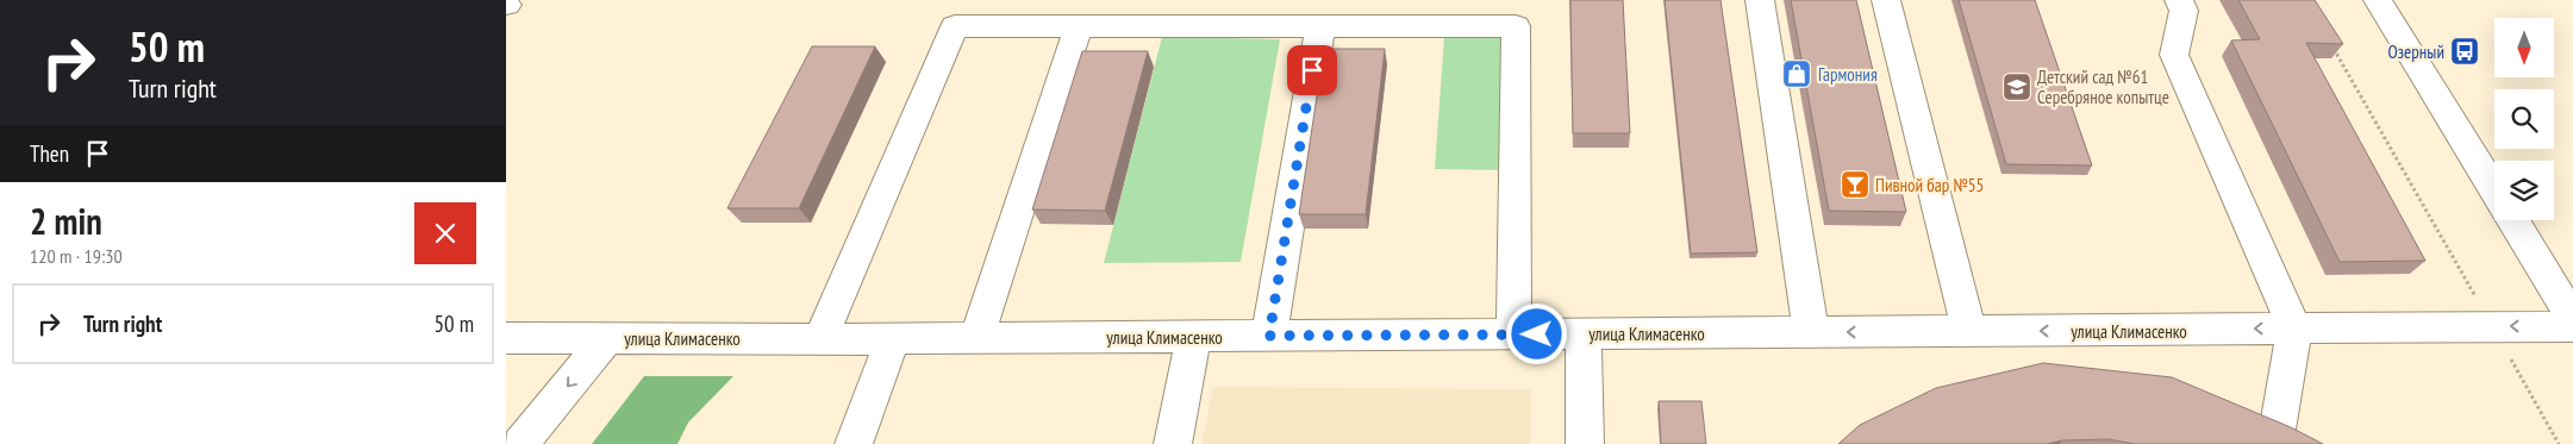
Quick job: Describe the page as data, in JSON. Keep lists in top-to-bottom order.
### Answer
{
  "streets": {
    "street": ["улица Климасенко"]
  },
  "places": {
    "bus stop": ["Озерный"],
    "shop": ["Гармония"],
    "school or university": ["Детский сад №61 Серебряное копытце"],
    "bar": ["Пивной бар №55"]
  },
  "north": "bottom",
  "page": {
    "turn": ["50 m", "Turn right"],
    "then": "Then",
    "heading": ["2 min", "120 m · 19:30"],
    "list": [
      {
        "name": "Turn right",
        "value": "50 m"
      }
    ]
  }
}
